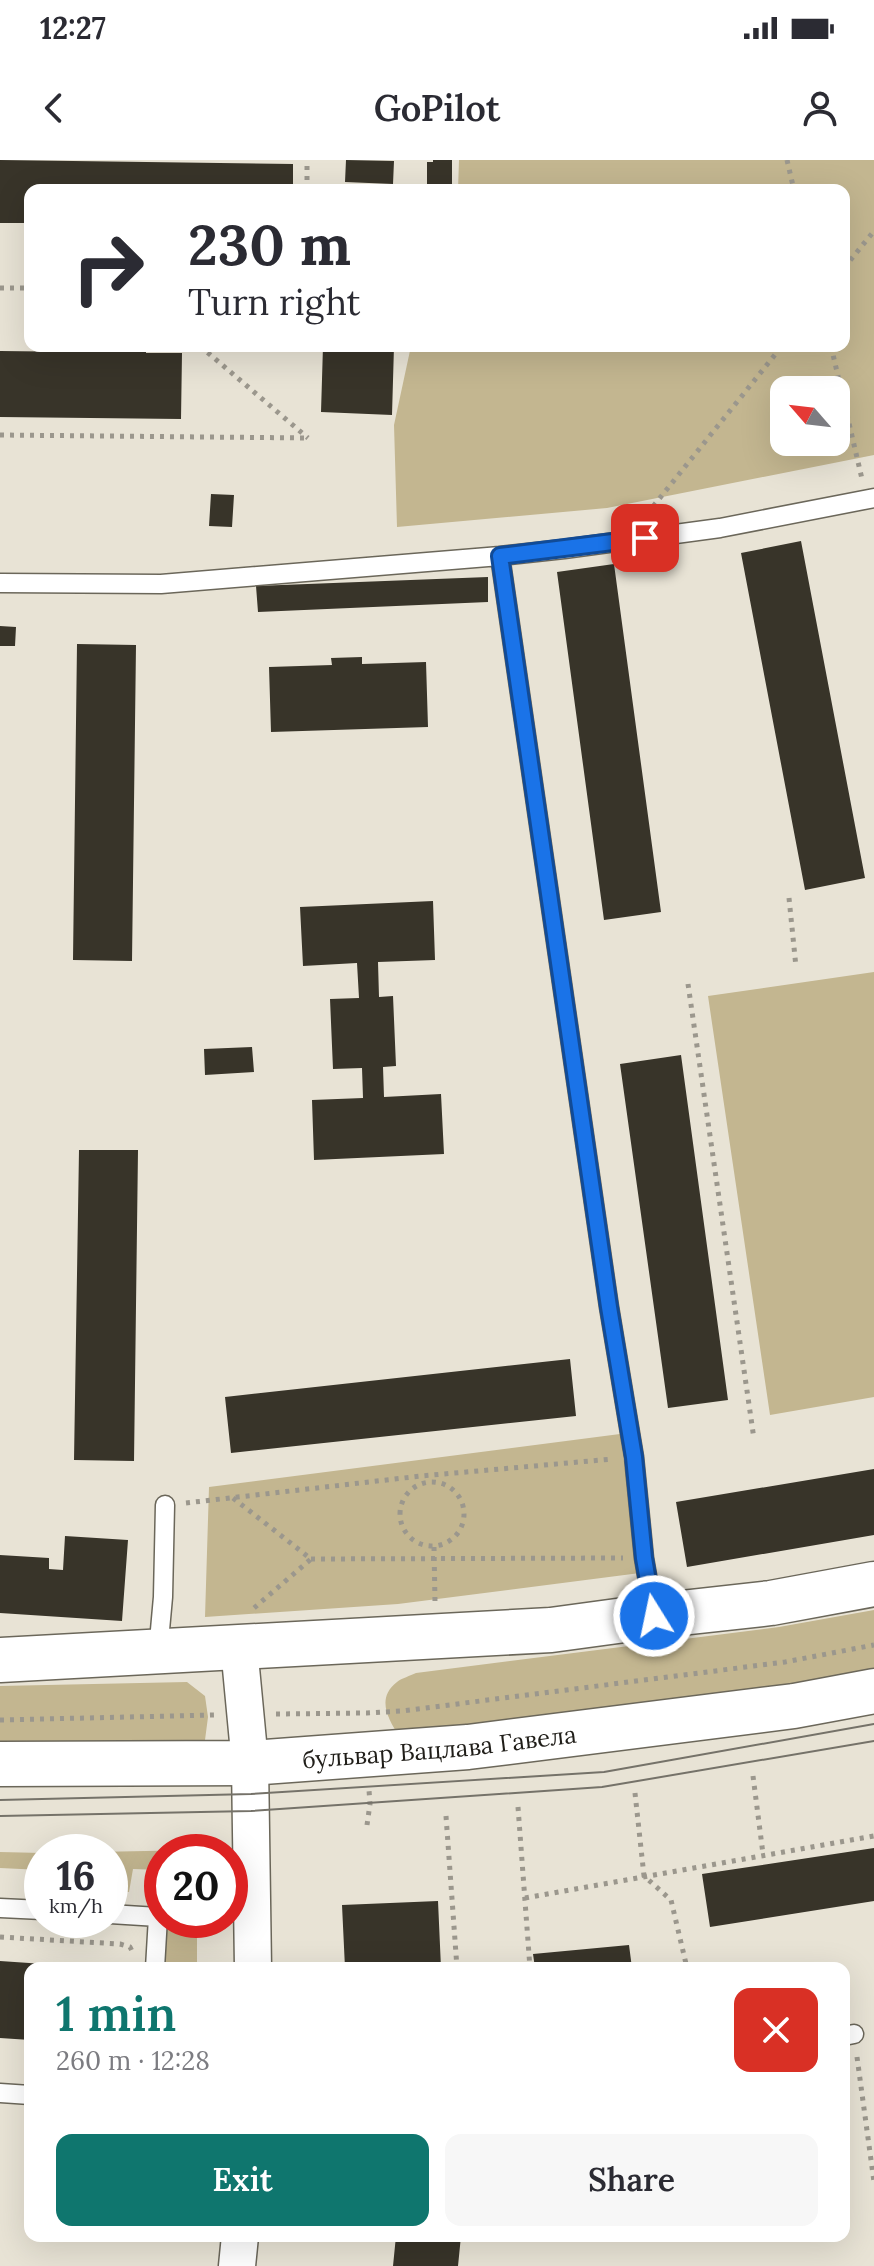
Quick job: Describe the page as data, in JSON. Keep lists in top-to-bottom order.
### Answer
{
  "streets": {
    "main road": ["бульвар Вацлава Гавела"]
  },
  "north": "top left",
  "page": {
    "status": "12:27",
    "header": "GoPilot",
    "turn": ["230 m", "Turn right"],
    "speed": "16 km/h",
    "limit": "20",
    "heading": ["1 min", "260 m · 12:28"],
    "buttons": ["Exit", "Share"]
  }
}
